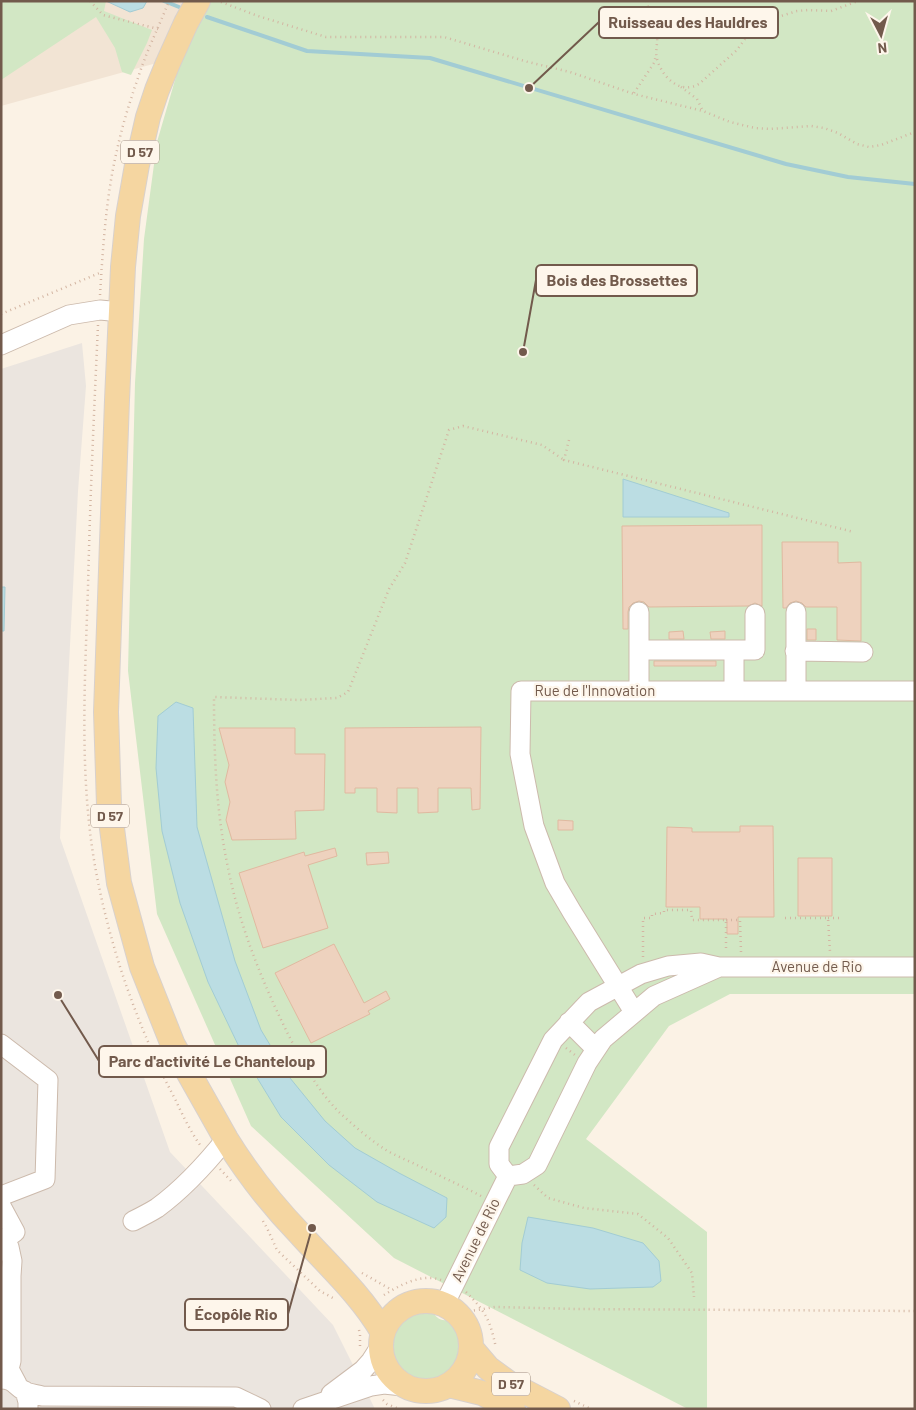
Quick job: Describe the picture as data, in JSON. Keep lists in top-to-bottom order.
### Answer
{
  "streets": {
    "main road": ["D 57"],
    "street": ["Rue de l'Innovation", "Avenue de Rio"]
  },
  "crossings": [
    ["D 57", "Avenue de Rio"],
    ["Rue de l'Innovation", "Avenue de Rio"]
  ],
  "places": [
    "Ruisseau des Hauldres",
    "Bois des Brossettes",
    "Parc d'activité Le Chanteloup",
    "Écopôle Rio"
  ],
  "north": "bottom"
}
